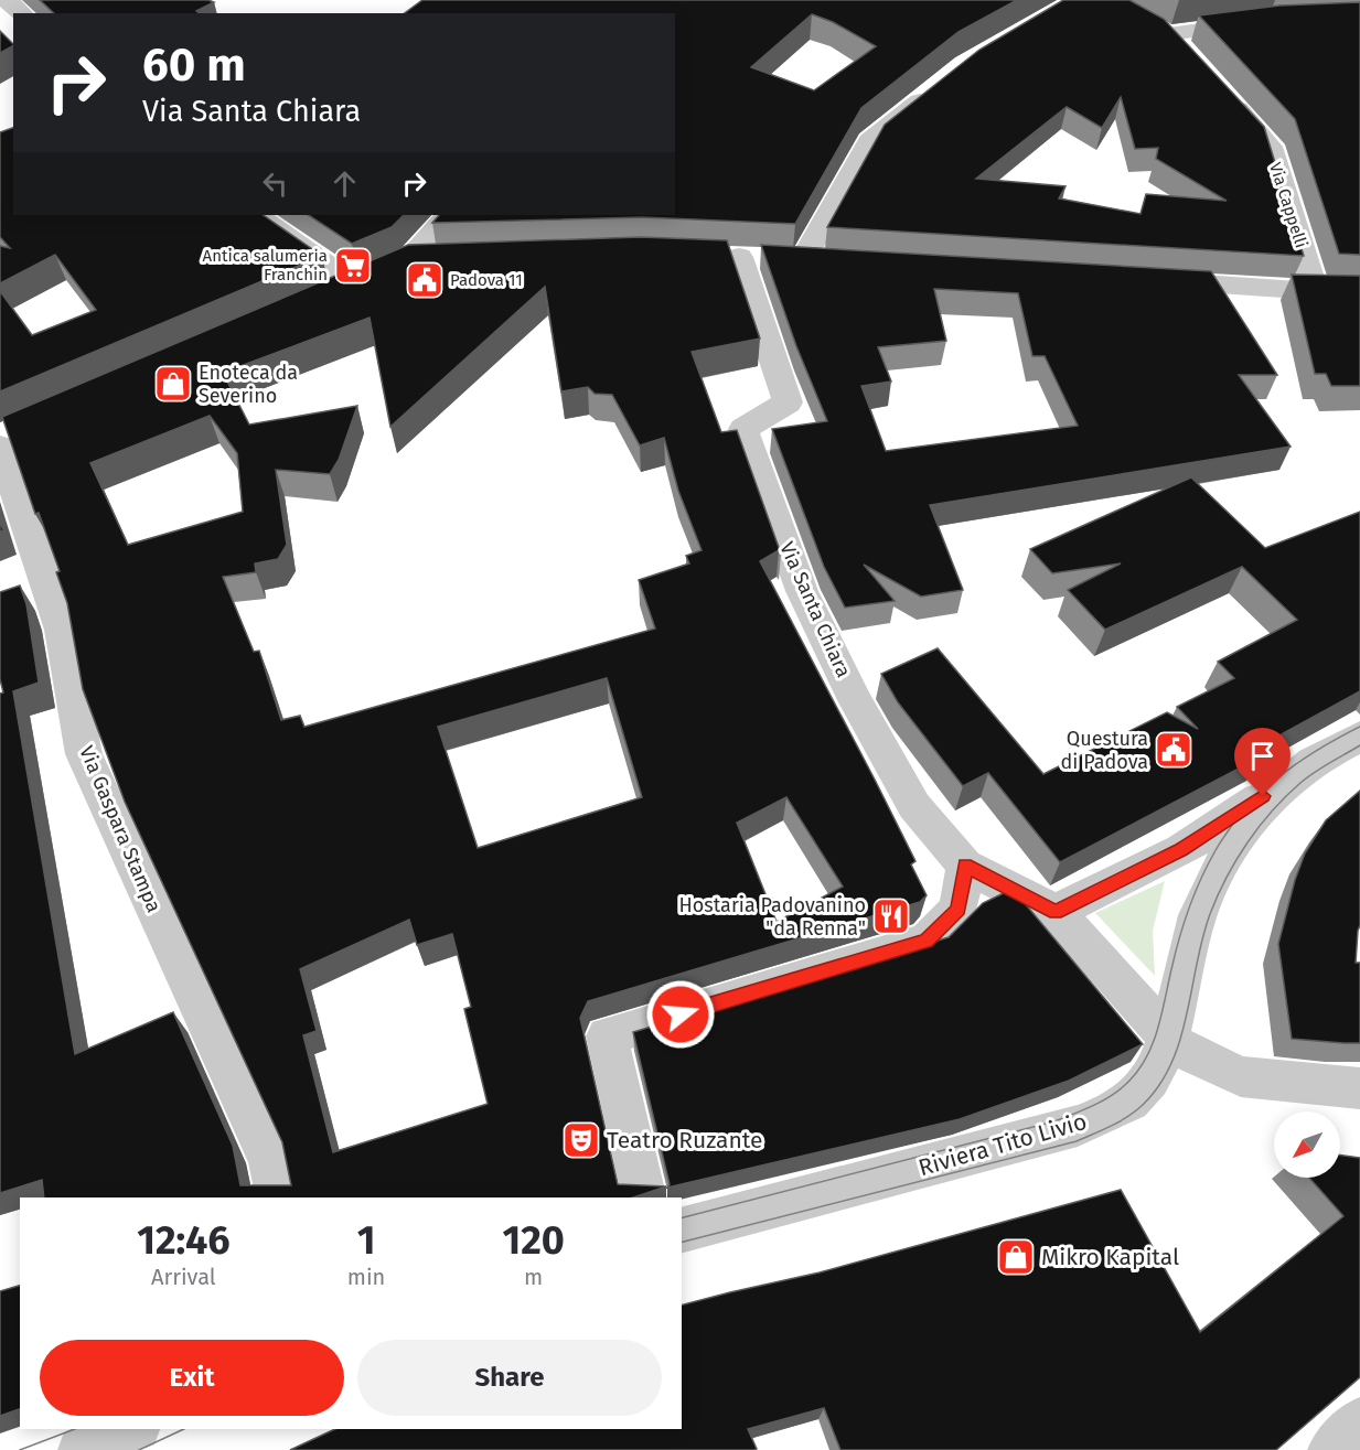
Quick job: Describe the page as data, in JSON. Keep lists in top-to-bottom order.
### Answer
{
  "streets": {
    "street": [
      "Via Cappelli",
      "Via Santa Chiara",
      "Via Gaspara Stampa",
      "Riviera Tito Livio"
    ]
  },
  "places": {
    "supermarket": ["Antica salumeria Franchin"],
    "public building": ["Padova 11", "Questura di Padova"],
    "shop": ["Enoteca da Severino", "Mikro Kapital"],
    "restaurant": ["Hostaria Padovanino \"da Renna\""],
    "theatre": ["Teatro Ruzante"]
  },
  "north": "bottom left",
  "page": {
    "turn": ["60 m", "Via Santa Chiara"],
    "eta": [
      "12:46",
      "Arrival",
      "1",
      "min",
      "120",
      "m"
    ],
    "buttons": ["Exit", "Share"]
  }
}
